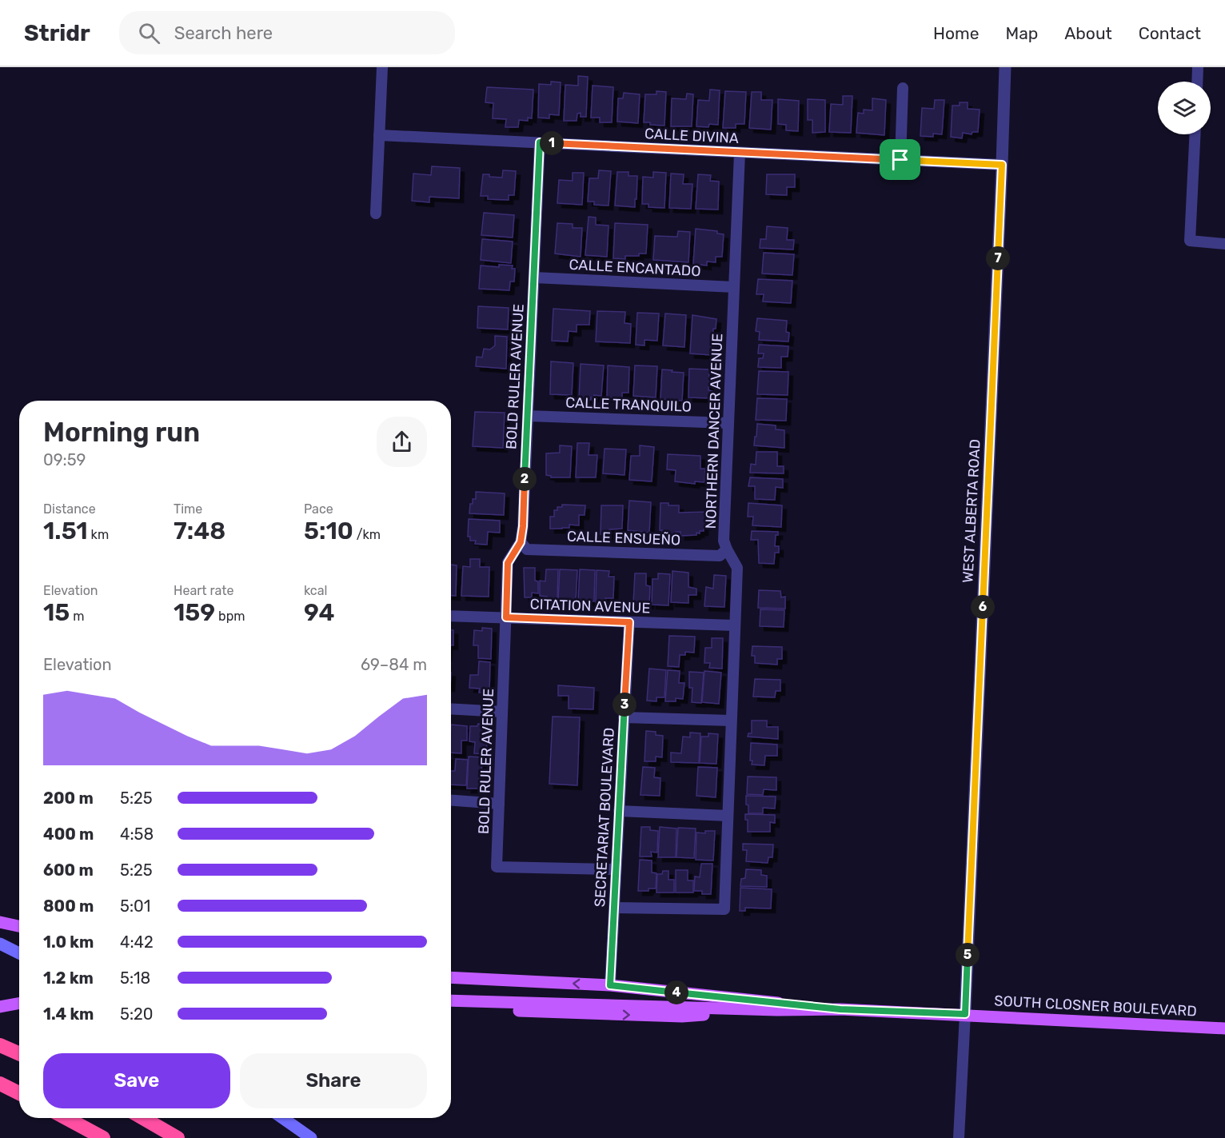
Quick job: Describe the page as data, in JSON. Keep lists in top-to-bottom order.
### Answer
{
  "streets": {
    "main road": ["SOUTH CLOSNER BOULEVARD"],
    "street": [
      "CALLE DIVINA",
      "CALLE ENCANTADO",
      "BOLD RULER AVENUE",
      "CALLE TRANQUILO",
      "NORTHERN DANCER AVENUE",
      "WEST ALBERTA ROAD",
      "CALLE ENSUEÑO",
      "CITATION AVENUE",
      "SECRETARIAT BOULEVARD"
    ]
  },
  "crossings": [
    ["CALLE DIVINA", "BOLD RULER AVENUE"],
    ["CALLE DIVINA", "NORTHERN DANCER AVENUE"],
    ["CALLE DIVINA", "WEST ALBERTA ROAD"],
    ["CALLE ENCANTADO", "BOLD RULER AVENUE"],
    ["CALLE ENCANTADO", "NORTHERN DANCER AVENUE"],
    ["BOLD RULER AVENUE", "CALLE TRANQUILO"],
    ["BOLD RULER AVENUE", "CALLE ENSUEÑO"],
    ["BOLD RULER AVENUE", "CITATION AVENUE"],
    ["BOLD RULER AVENUE", "SECRETARIAT BOULEVARD"],
    ["CALLE TRANQUILO", "NORTHERN DANCER AVENUE"],
    ["NORTHERN DANCER AVENUE", "CALLE ENSUEÑO"],
    ["NORTHERN DANCER AVENUE", "CITATION AVENUE"],
    ["NORTHERN DANCER AVENUE", "SECRETARIAT BOULEVARD"],
    ["WEST ALBERTA ROAD", "SOUTH CLOSNER BOULEVARD"],
    ["CITATION AVENUE", "SECRETARIAT BOULEVARD"]
  ],
  "page": {
    "header": "Stridr",
    "search": "Search here",
    "nav": [
      "Home",
      "Map",
      "About",
      "Contact"
    ],
    "pins": [
      "1",
      "7",
      "2",
      "6",
      "3",
      "5",
      "4"
    ],
    "heading": ["Morning run", "09:59"],
    "stats": [
      ["Distance", "1.51 km"],
      ["Time", "7:48"],
      ["Pace", "5:10 /km"],
      ["Elevation", "15 m"],
      ["Heart rate", "159 bpm"],
      ["kcal", "94"]
    ],
    "chart": ["Elevation", "69–84 m"],
    "list": [
      {
        "name": "200 m",
        "note": "5:25"
      },
      {
        "name": "400 m",
        "note": "4:58"
      },
      {
        "name": "600 m",
        "note": "5:25"
      },
      {
        "name": "800 m",
        "note": "5:01"
      },
      {
        "name": "1.0 km",
        "note": "4:42"
      },
      {
        "name": "1.2 km",
        "note": "5:18"
      },
      {
        "name": "1.4 km",
        "note": "5:20"
      }
    ],
    "buttons": ["Save", "Share"]
  }
}
